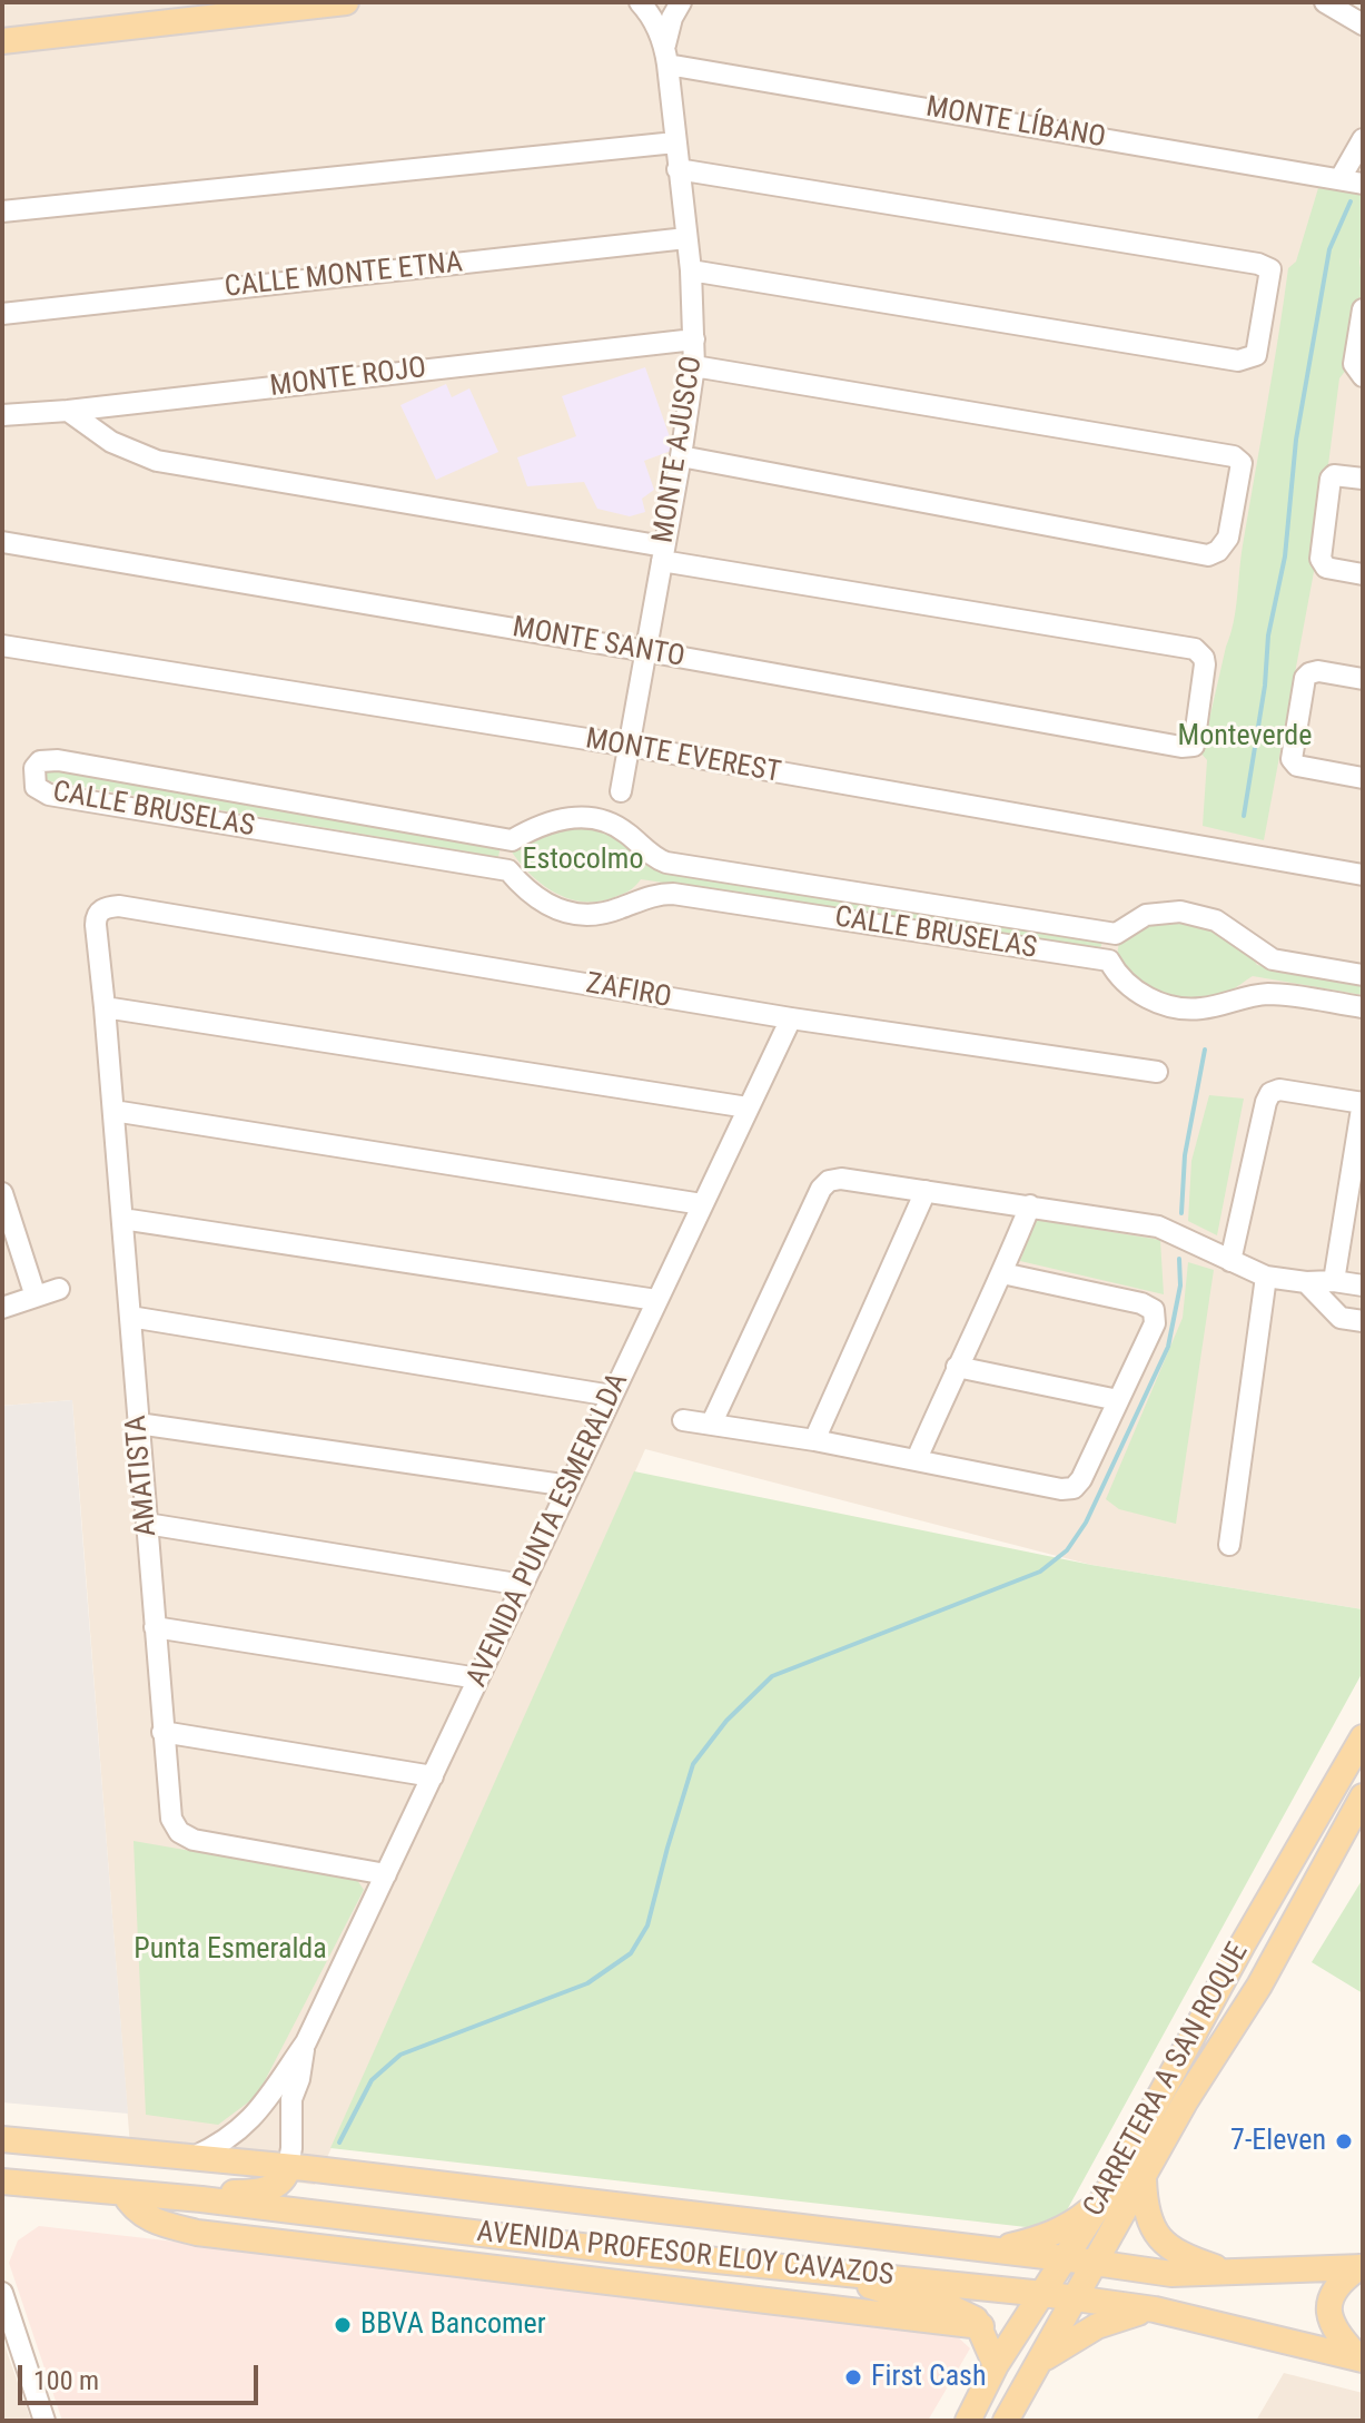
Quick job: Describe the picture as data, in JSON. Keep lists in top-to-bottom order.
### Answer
{
  "streets": {
    "main road": ["CARRETERA A SAN ROQUE", "AVENIDA PROFESOR ELOY CAVAZOS"],
    "street": [
      "MONTE LÍBANO",
      "CALLE MONTE ETNA",
      "MONTE ROJO",
      "MONTE AJUSCO",
      "MONTE SANTO",
      "MONTE EVEREST",
      "CALLE BRUSELAS",
      "ZAFIRO",
      "AMATISTA",
      "AVENIDA PUNTA ESMERALDA"
    ]
  },
  "crossings": [
    ["MONTE LÍBANO", "MONTE AJUSCO"],
    ["CALLE MONTE ETNA", "MONTE AJUSCO"],
    ["MONTE ROJO", "MONTE AJUSCO"],
    ["MONTE AJUSCO", "MONTE SANTO"],
    ["MONTE AJUSCO", "MONTE EVEREST"],
    ["ZAFIRO", "AMATISTA"],
    ["ZAFIRO", "AVENIDA PUNTA ESMERALDA"],
    ["AMATISTA", "AVENIDA PUNTA ESMERALDA"],
    ["AVENIDA PUNTA ESMERALDA", "AVENIDA PROFESOR ELOY CAVAZOS"],
    ["CARRETERA A SAN ROQUE", "AVENIDA PROFESOR ELOY CAVAZOS"]
  ],
  "parks": ["Monteverde", "Estocolmo", "Punta Esmeralda"],
  "places": ["7-Eleven", "BBVA Bancomer", "First Cash"],
  "scale_bar": "100 m"
}
